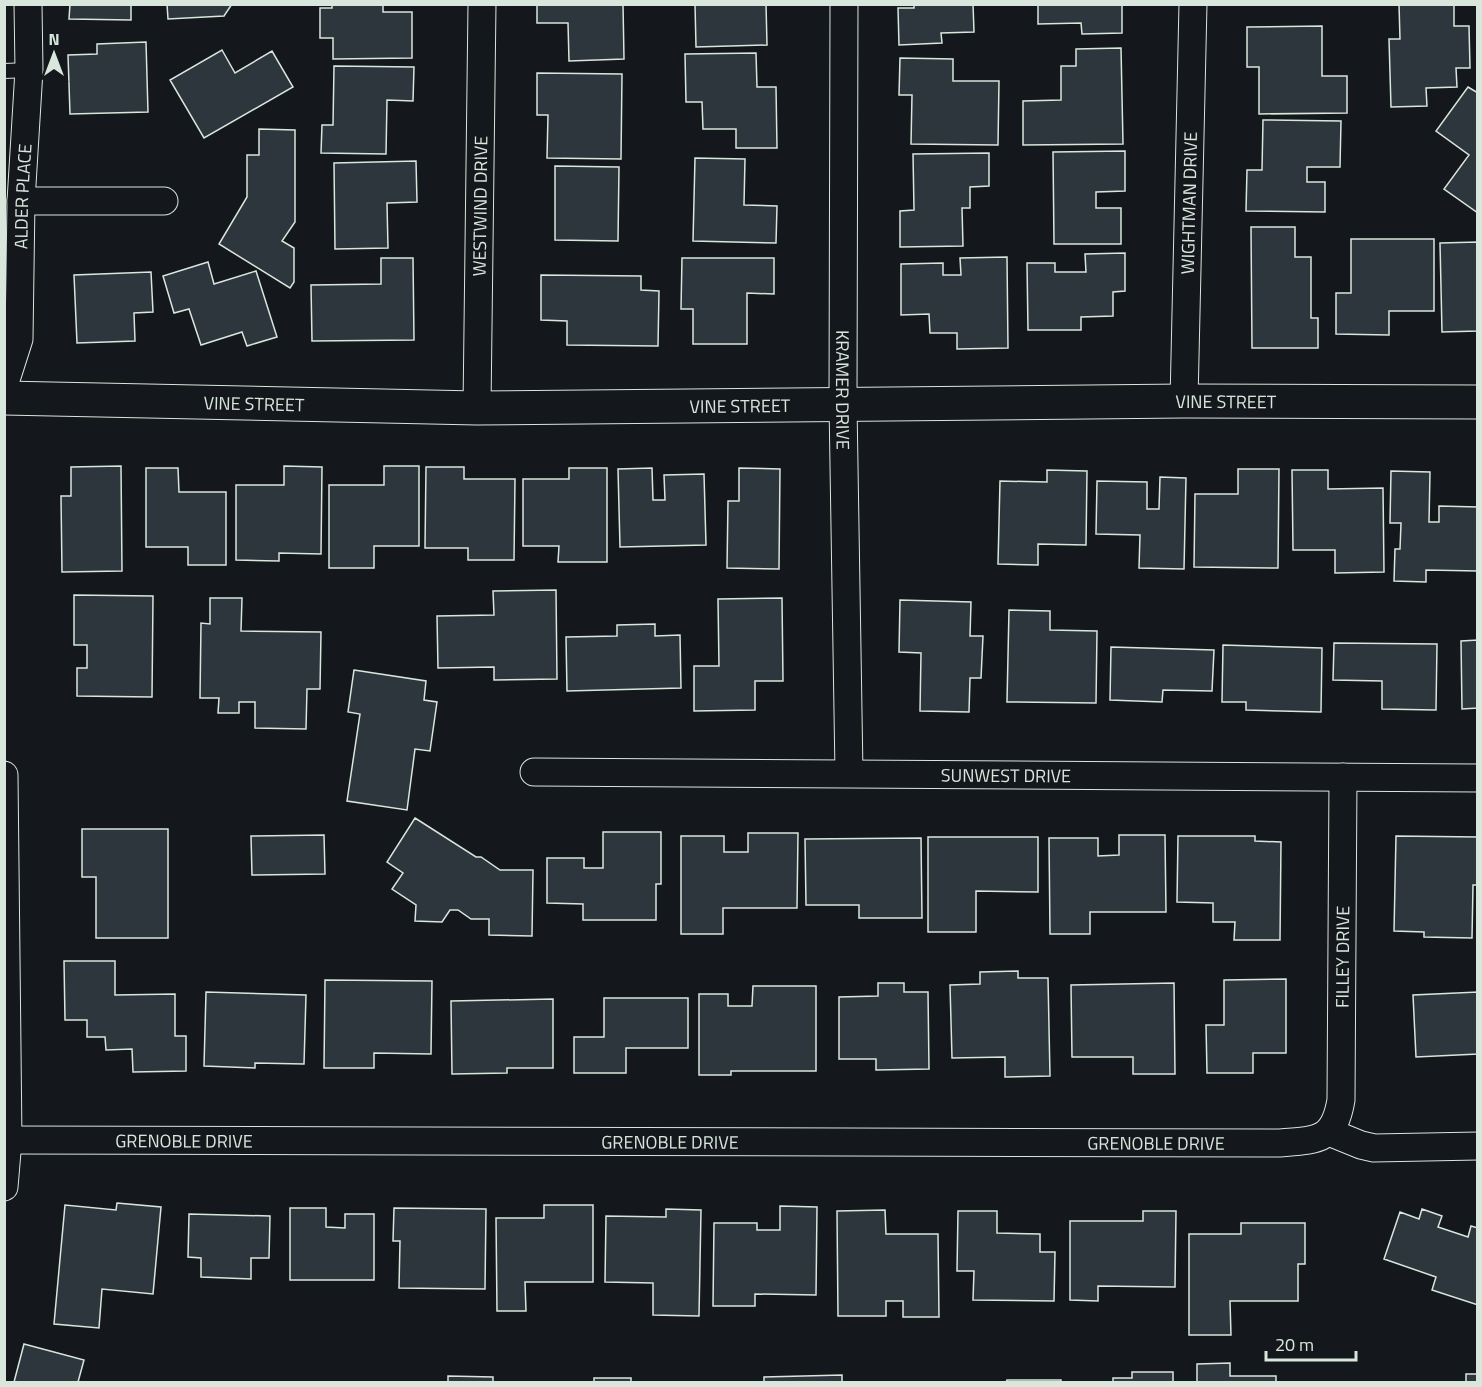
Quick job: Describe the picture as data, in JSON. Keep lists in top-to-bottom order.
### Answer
{
  "streets": {
    "street": [
      "ALDER PLACE",
      "WIGHTMAN DRIVE",
      "WESTWIND DRIVE",
      "KRAMER DRIVE",
      "VINE STREET",
      "SUNWEST DRIVE",
      "FILLEY DRIVE",
      "GRENOBLE DRIVE"
    ]
  },
  "crossings": [
    ["WIGHTMAN DRIVE", "VINE STREET"],
    ["WESTWIND DRIVE", "VINE STREET"],
    ["KRAMER DRIVE", "VINE STREET"],
    ["KRAMER DRIVE", "SUNWEST DRIVE"],
    ["SUNWEST DRIVE", "FILLEY DRIVE"],
    ["FILLEY DRIVE", "GRENOBLE DRIVE"]
  ],
  "scale_bar": "20 m",
  "north": "top"
}
